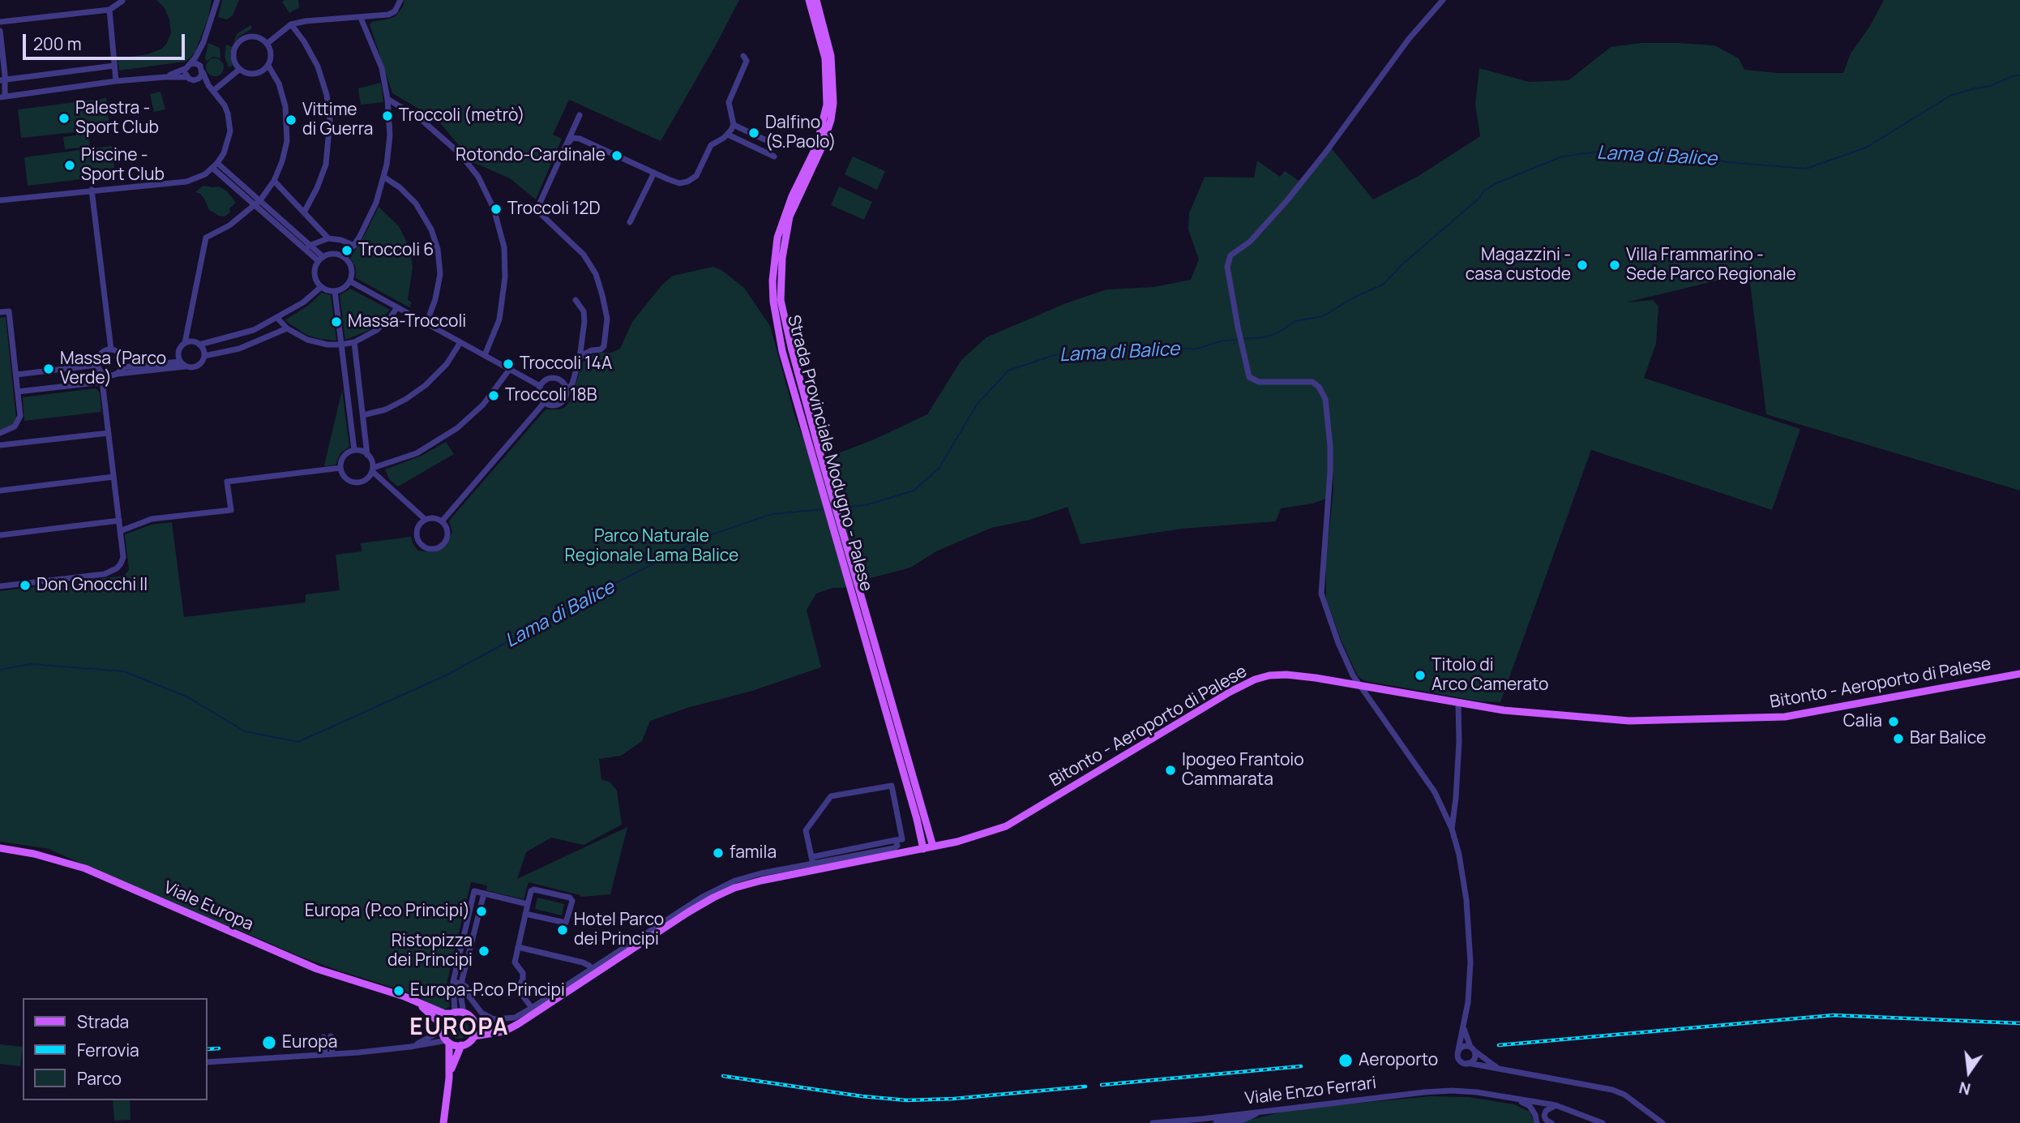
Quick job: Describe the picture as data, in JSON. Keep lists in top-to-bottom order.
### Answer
{
  "streets": {
    "main road": ["Strada Provinciale Modugno - Palese", "Bitonto - Aeroporto di Palese", "Viale Europa"],
    "street": ["Viale Enzo Ferrari"]
  },
  "crossings": [
    ["Strada Provinciale Modugno - Palese", "Bitonto - Aeroporto di Palese"],
    ["Bitonto - Aeroporto di Palese", "Viale Europa"]
  ],
  "districts": ["EUROPA"],
  "water": ["Lama di Balice"],
  "parks": ["Parco Naturale Regionale Lama Balice"],
  "places": [
    "Troccoli (metrò)",
    "Palestra - Sport Club",
    "Vittime di Guerra",
    "Dalfino (S.Paolo)",
    "Rotondo-Cardinale",
    "Piscine - Sport Club",
    "Troccoli 12D",
    "Troccoli 6",
    "Magazzini - casa custode",
    "Villa Frammarino - Sede Parco Regionale",
    "Massa-Troccoli",
    "Troccoli 14A",
    "Massa (Parco Verde)",
    "Troccoli 18B",
    "Don Gnocchi II",
    "Titolo di Arco Camerato",
    "Calia",
    "Bar Balice",
    "Ipogeo Frantoio Cammarata",
    "famila",
    "Europa (P.co Principi)",
    "Hotel Parco dei Principi",
    "Ristopizza dei Principi",
    "Europa-P.co Principi",
    "Europa",
    "Aeroporto"
  ],
  "legend": ["Strada", "Ferrovia", "Parco"],
  "scale_bar": "200 m",
  "north": "bottom"
}
